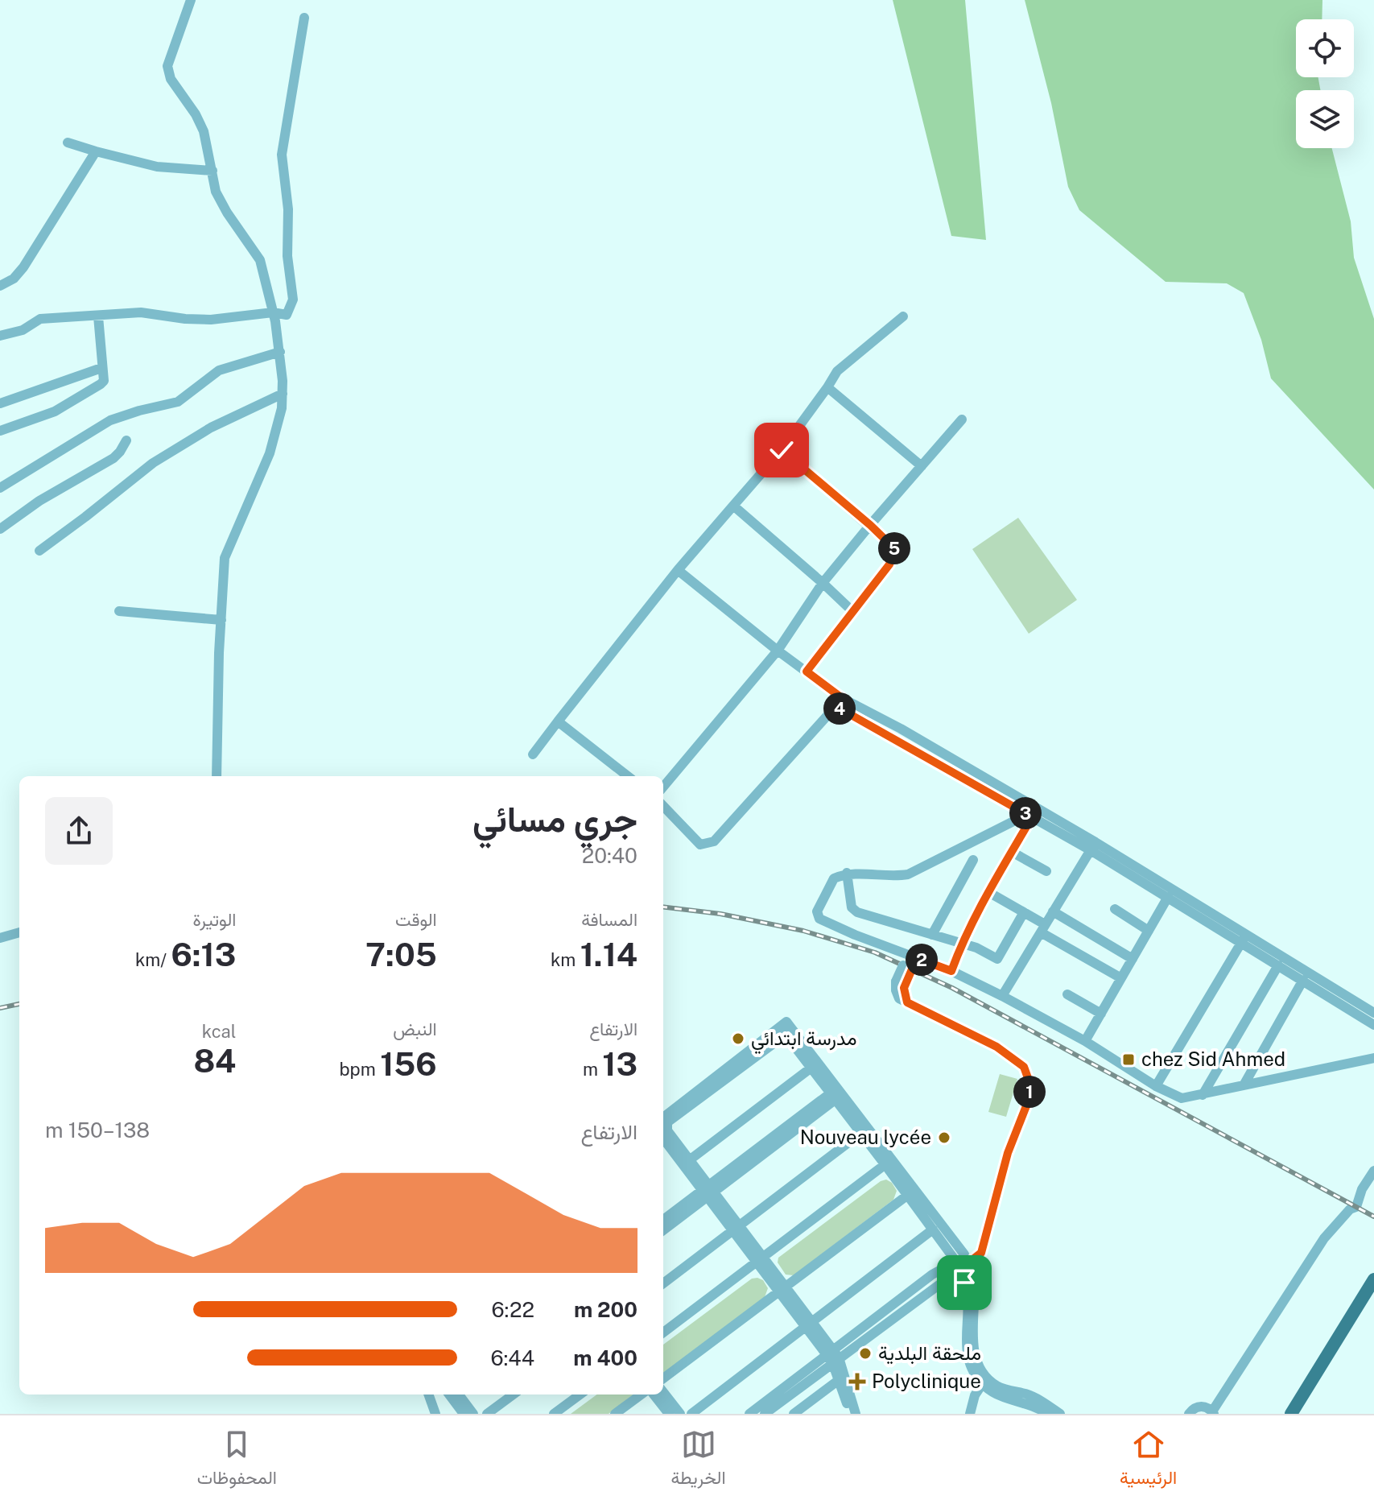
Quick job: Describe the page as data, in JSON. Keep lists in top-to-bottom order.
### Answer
{
  "places": {
    "other": ["مدرسة ابتدائي", "Nouveau lycée", "ملحقة البلدية"],
    "transit": ["chez Sid Ahmed"],
    "health": ["Polyclinique"]
  },
  "page": {
    "pins": [
      "5",
      "4",
      "3",
      "2",
      "1"
    ],
    "heading": ["جري مسائي", "20:40"],
    "stats": [
      ["المسافة", "1.14 km"],
      ["الوقت", "7:05"],
      ["الوتيرة", "6:13 /km"],
      ["الارتفاع", "13 m"],
      ["النبض", "156 bpm"],
      ["kcal", "84"]
    ],
    "chart": ["الارتفاع", "138–150 m"],
    "list": [
      {
        "name": "200 m",
        "note": "6:22"
      },
      {
        "name": "400 m",
        "note": "6:44"
      }
    ],
    "tabs": ["الرئيسية", "الخريطة", "المحفوظات"]
  }
}
